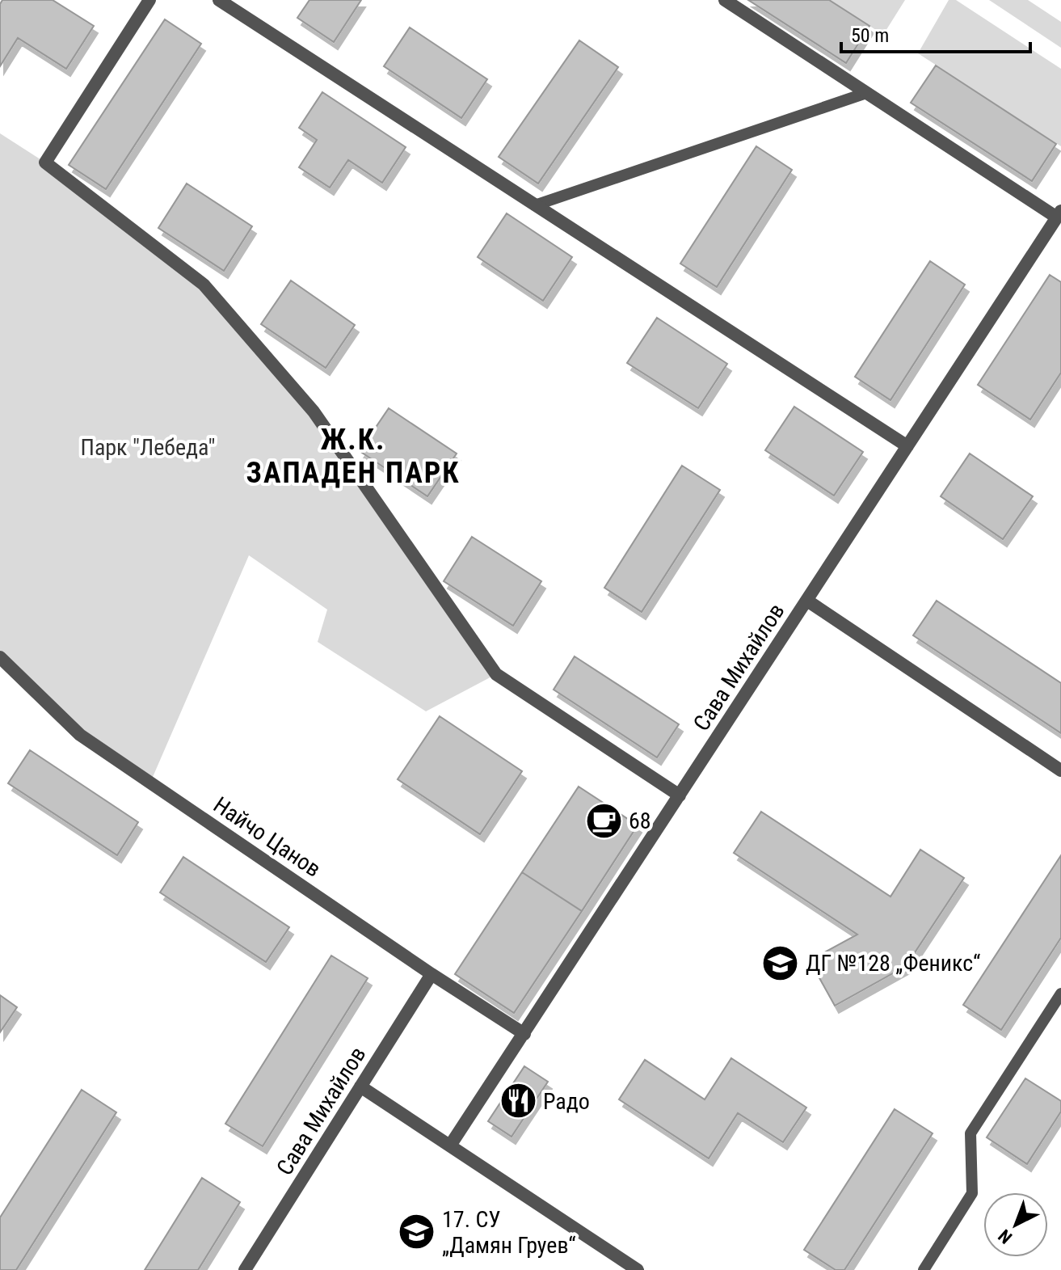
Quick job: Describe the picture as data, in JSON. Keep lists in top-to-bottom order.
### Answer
{
  "streets": {
    "street": ["Сава Михайлов", "Найчо Цанов"]
  },
  "crossings": [
    ["Сава Михайлов", "Найчо Цанов"]
  ],
  "districts": ["Ж.К. ЗАПАДЕН ПАРК"],
  "parks": ["Парк \"Лебеда\""],
  "places": {
    "cafe": ["68"],
    "school or university": ["ДГ №128 „Феникс“", "17. СУ „Дамян Груев“"],
    "restaurant": ["Радо"]
  },
  "scale_bar": "50 m",
  "north": "bottom left"
}
